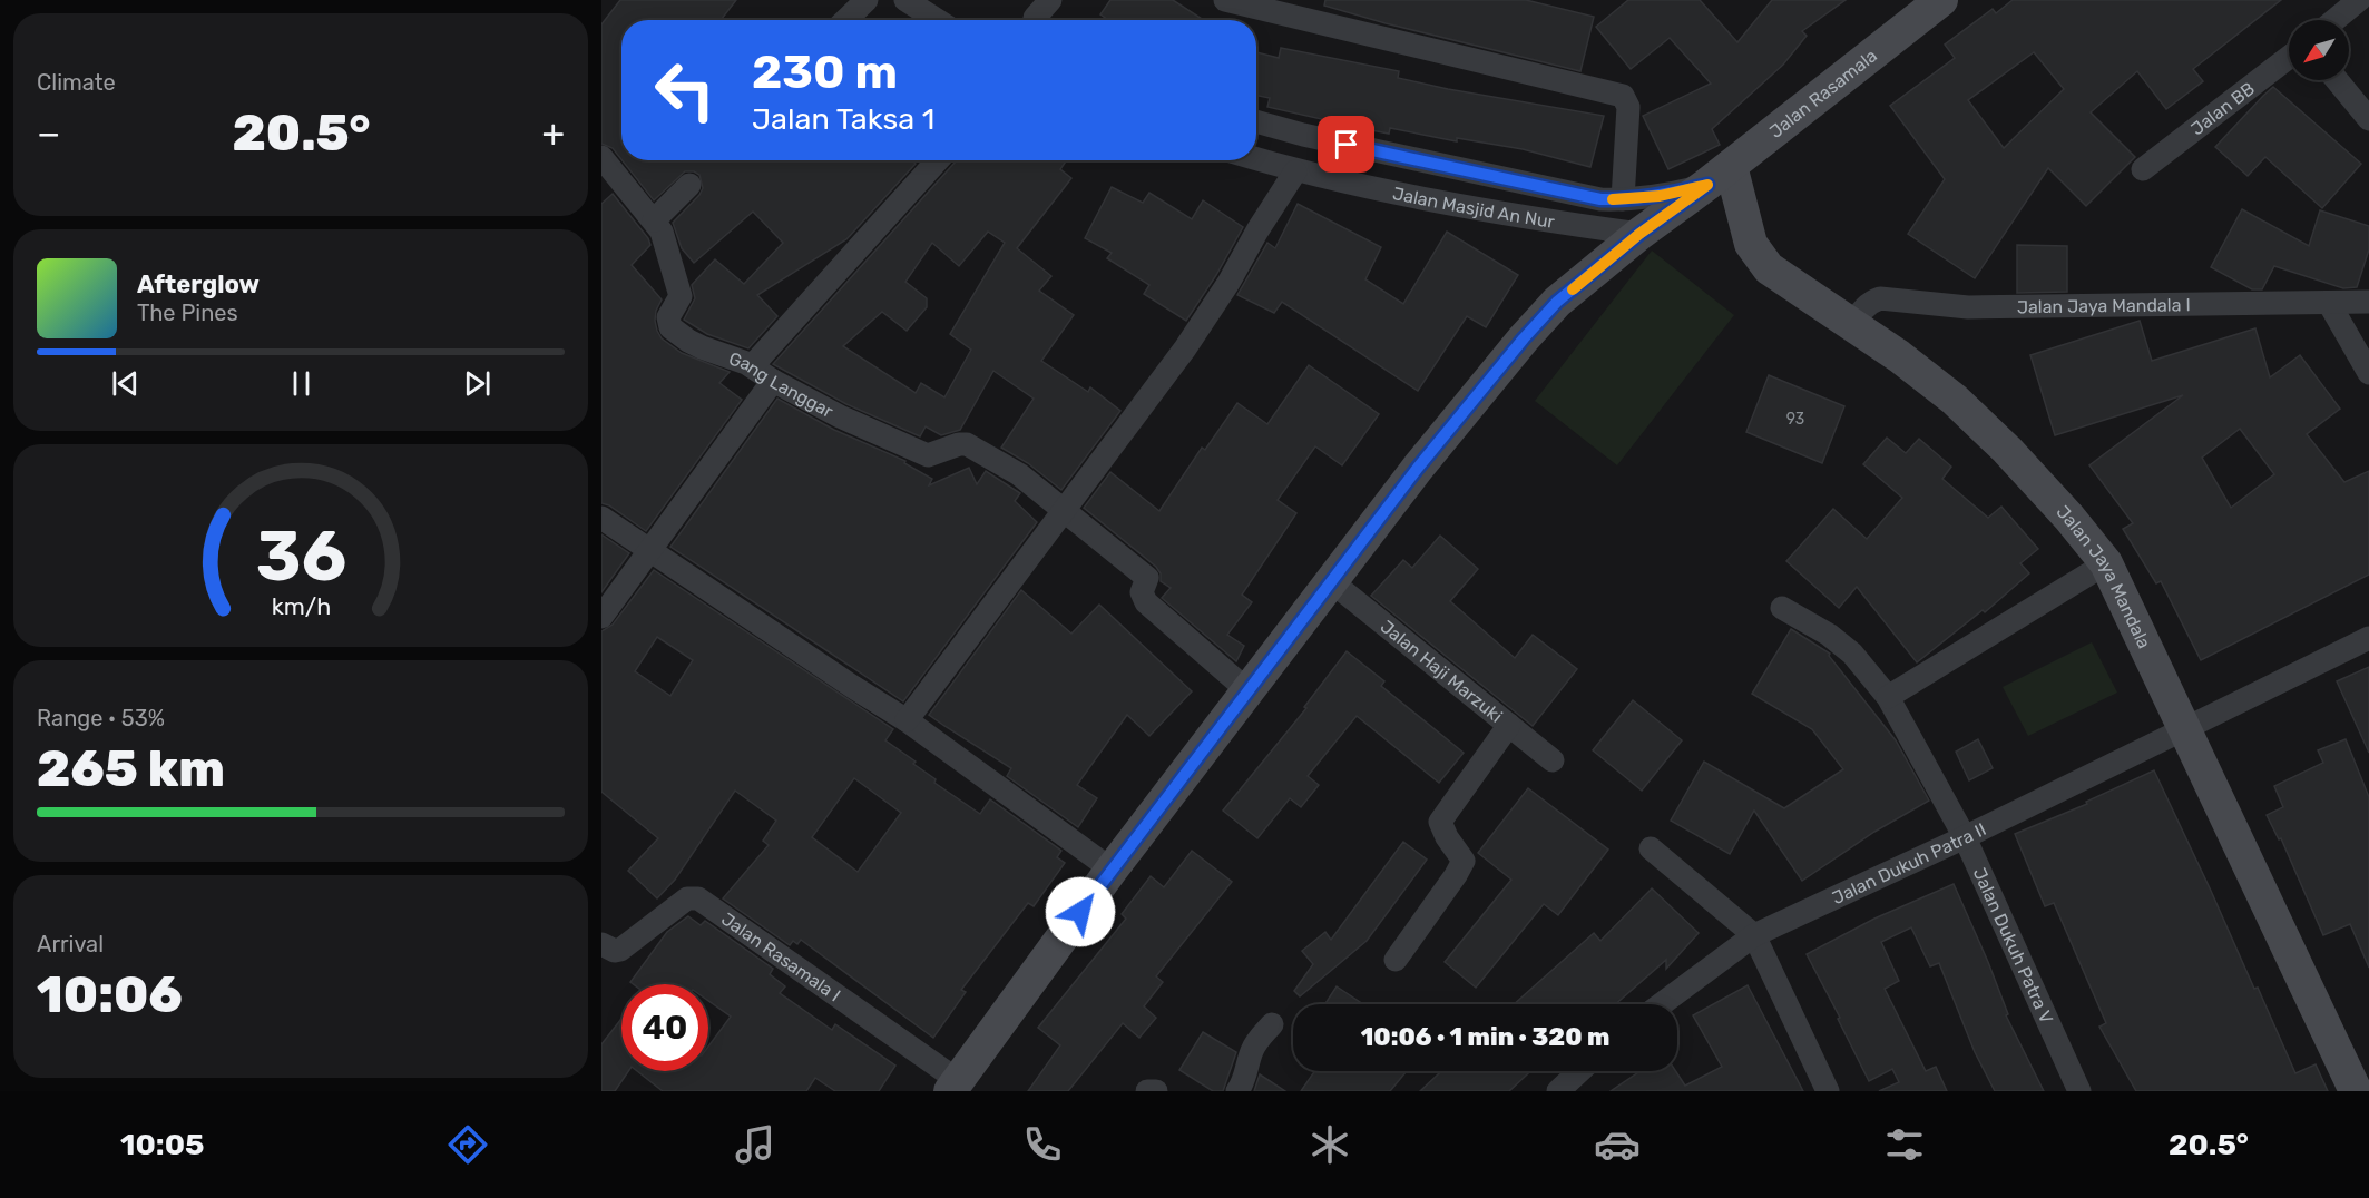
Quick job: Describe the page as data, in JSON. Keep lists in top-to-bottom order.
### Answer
{
  "streets": {
    "street": [
      "Jalan Rasamala",
      "Jalan BB",
      "Jalan Masjid An Nur",
      "Jalan Jaya Mandala I",
      "Gang Langgar",
      "Jalan Jaya Mandala",
      "Jalan Haji Marzuki",
      "Jalan Dukuh Patra II",
      "Jalan Dukuh Patra V",
      "Jalan Rasamala I"
    ]
  },
  "crossings": [
    ["Jalan Rasamala", "Jalan Masjid An Nur"],
    ["Jalan Rasamala", "Gang Langgar"],
    ["Jalan Rasamala", "Jalan Jaya Mandala"],
    ["Jalan Rasamala", "Jalan Haji Marzuki"],
    ["Jalan Rasamala", "Jalan Rasamala I"],
    ["Jalan Jaya Mandala I", "Jalan Jaya Mandala"],
    ["Jalan Jaya Mandala", "Jalan Dukuh Patra II"],
    ["Jalan Dukuh Patra II", "Jalan Dukuh Patra V"]
  ],
  "house_numbers": ["93"],
  "north": "bottom left",
  "page": {
    "tile": [
      "Climate",
      ["Range · 53%", "265 km"],
      ["Arrival", "10:06"]
    ],
    "turn": ["230 m", "Jalan Taksa 1"],
    "heat": ["−", "20.5°", "+"],
    "song": ["Afterglow", "The Pines"],
    "limit": "40",
    "trip": "10:06 · 1 min · 320 m",
    "tabs": ["10:05", "20.5°"],
    "gauge": ["36", "km/h"]
  }
}
